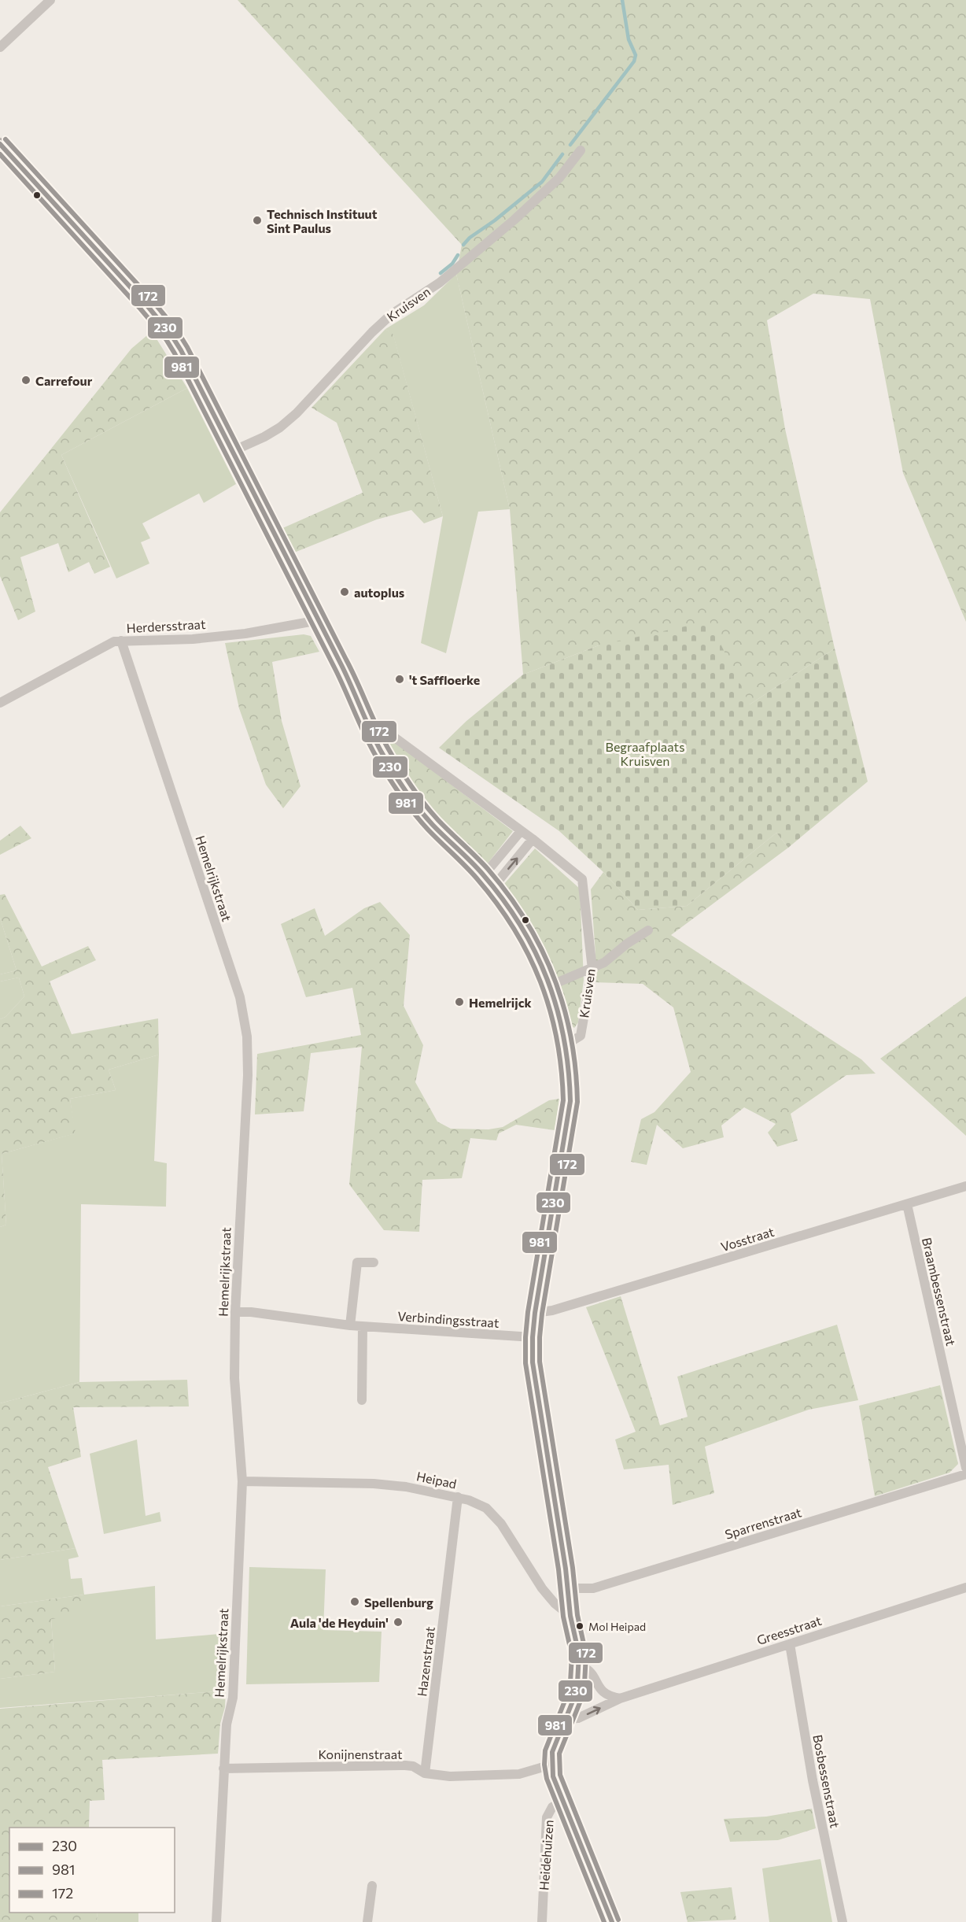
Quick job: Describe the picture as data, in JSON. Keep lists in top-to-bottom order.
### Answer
{
  "streets": {
    "street": [
      "Kruisven",
      "Herdersstraat",
      "Hemelrijkstraat",
      "Vosstraat",
      "Braambessenstraat",
      "Verbindingsstraat",
      "Heipad",
      "Sparrenstraat",
      "Greesstraat",
      "Hazenstraat",
      "Konijnenstraat",
      "Bosbessenstraat",
      "Heidehuizen"
    ]
  },
  "crossings": [
    ["Kruisven", "Herdersstraat"],
    ["Herdersstraat", "Hemelrijkstraat"],
    ["Hemelrijkstraat", "Verbindingsstraat"],
    ["Hemelrijkstraat", "Heipad"],
    ["Hemelrijkstraat", "Konijnenstraat"],
    ["Vosstraat", "Braambessenstraat"],
    ["Heipad", "Hazenstraat"],
    ["Greesstraat", "Bosbessenstraat"],
    ["Hazenstraat", "Konijnenstraat"]
  ],
  "parks": ["Begraafplaats Kruisven"],
  "places": [
    "Technisch Instituut Sint Paulus",
    "Carrefour",
    "autoplus",
    "'t Saffloerke",
    "Hemelrijck",
    "Spellenburg",
    "Aula 'de Heyduin'",
    "Mol Heipad"
  ],
  "lines": ["transit line 172", "transit line 230", "transit line 981"],
  "legend": ["230", "981", "172"]
}
